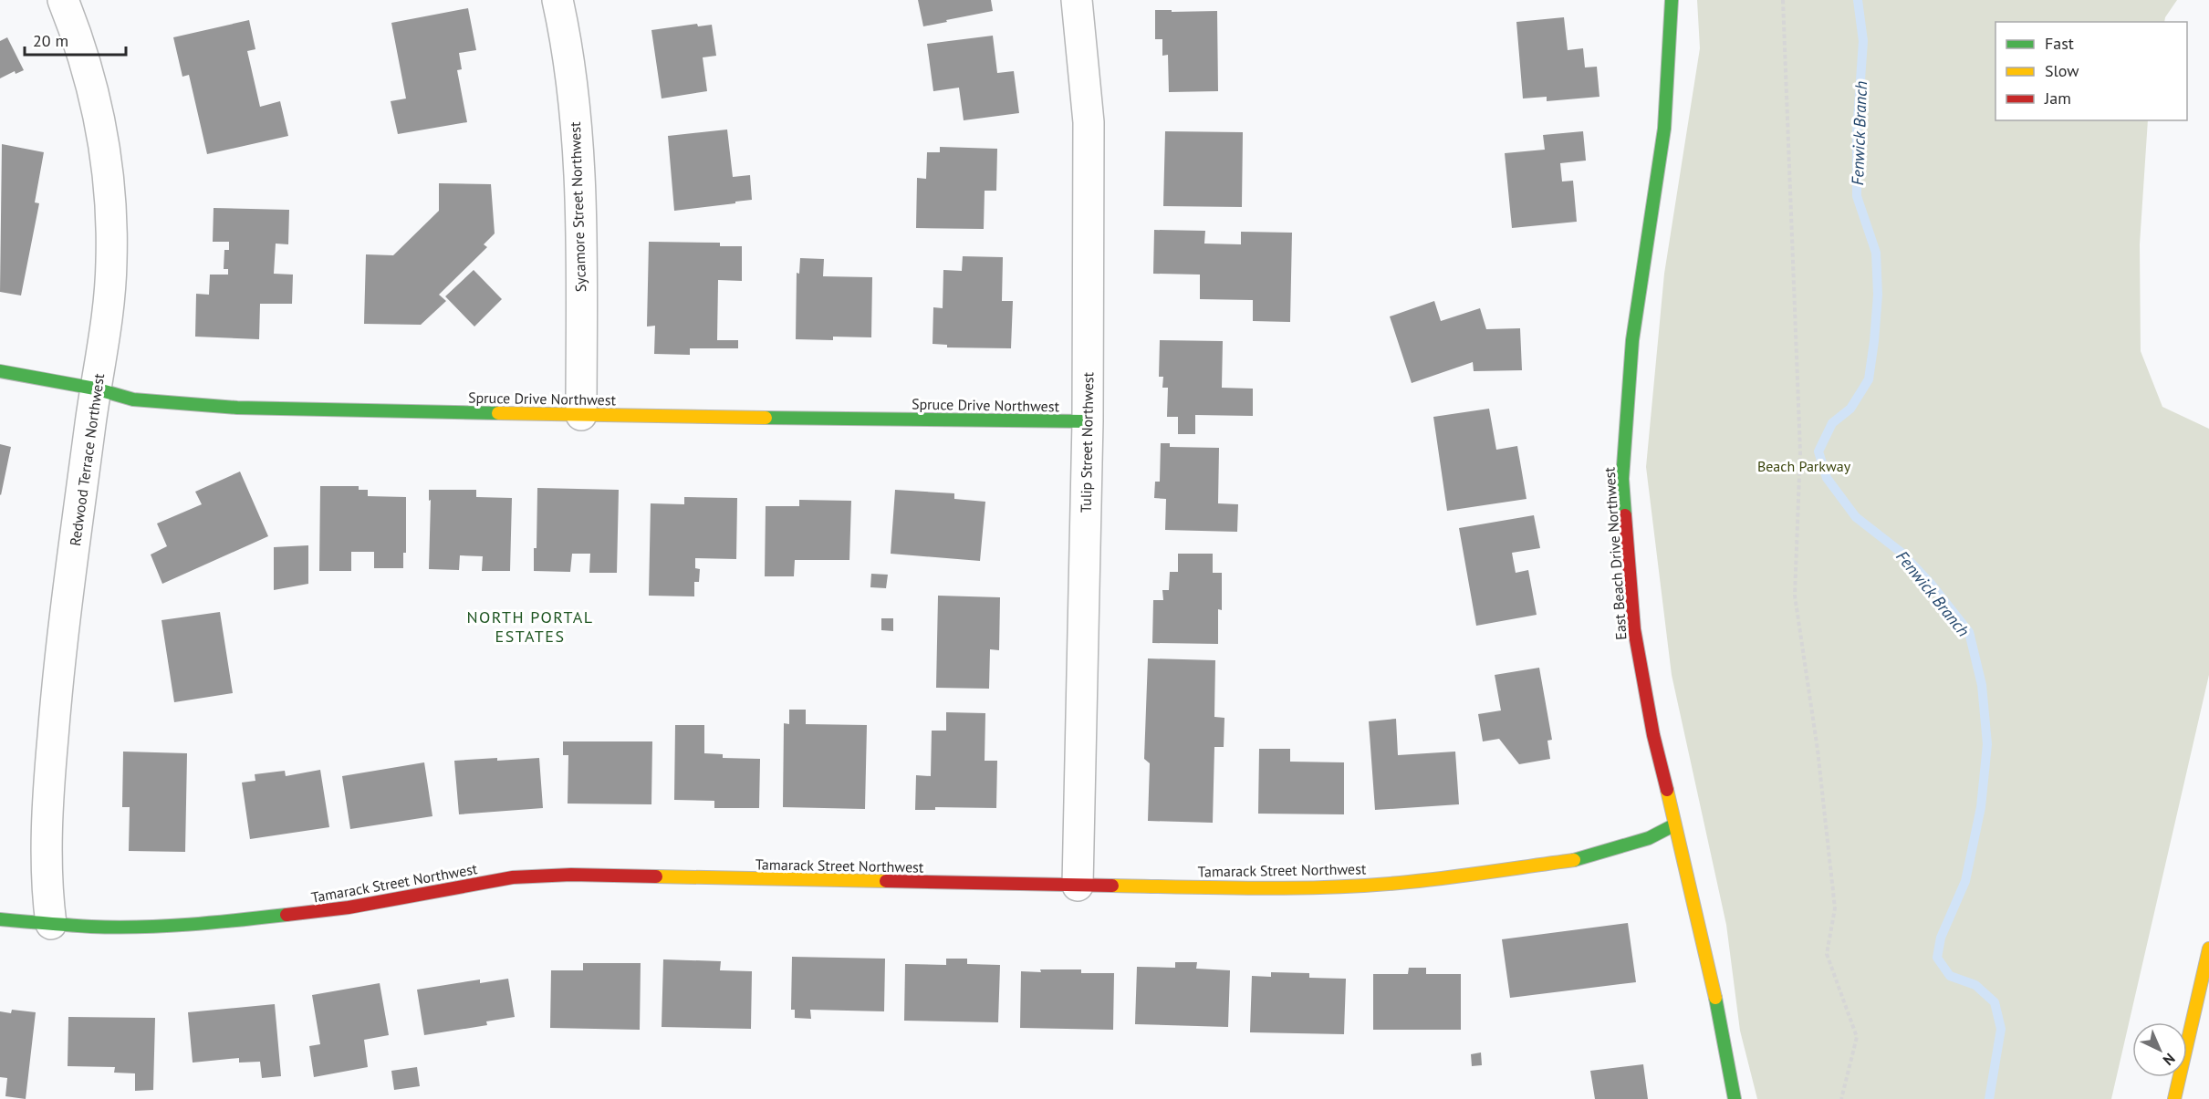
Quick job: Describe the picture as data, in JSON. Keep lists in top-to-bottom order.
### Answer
{
  "streets": {
    "street": [
      "Sycamore Street Northwest",
      "Spruce Drive Northwest",
      "Tulip Street Northwest",
      "Redwood Terrace Northwest",
      "East Beach Drive Northwest",
      "Tamarack Street Northwest"
    ]
  },
  "crossings": [
    ["Sycamore Street Northwest", "Spruce Drive Northwest"],
    ["Spruce Drive Northwest", "Tulip Street Northwest"],
    ["Spruce Drive Northwest", "Redwood Terrace Northwest"],
    ["Tulip Street Northwest", "Tamarack Street Northwest"],
    ["Redwood Terrace Northwest", "Tamarack Street Northwest"],
    ["East Beach Drive Northwest", "Tamarack Street Northwest"]
  ],
  "districts": ["NORTH PORTAL ESTATES"],
  "water": ["Fenwick Branch"],
  "parks": ["Beach Parkway"],
  "legend": ["Fast", "Slow", "Jam"],
  "scale_bar": "20 m",
  "north": "bottom right"
}
